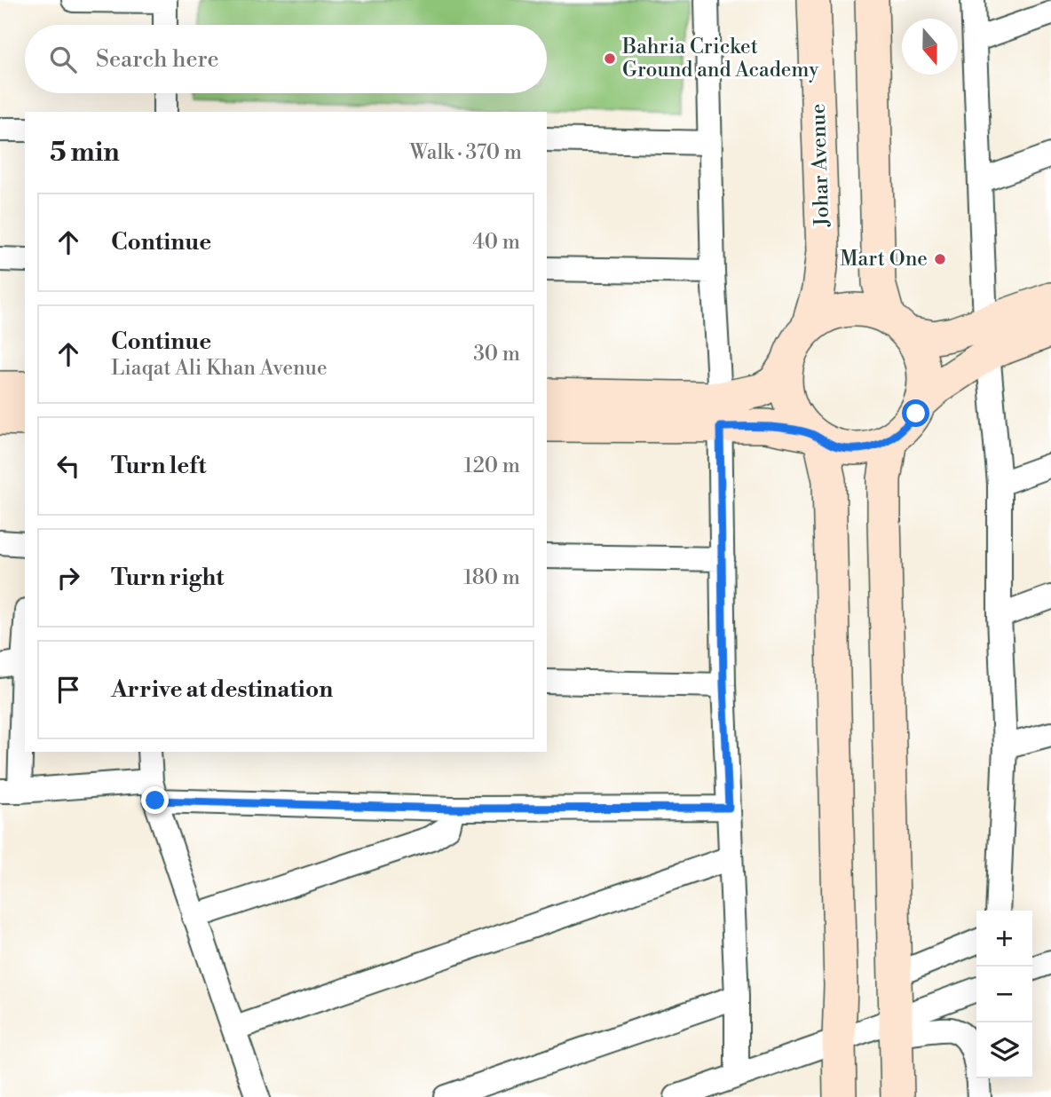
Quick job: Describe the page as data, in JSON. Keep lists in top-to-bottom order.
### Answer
{
  "streets": {
    "street": ["Johar Avenue"]
  },
  "places": ["Bahria Cricket Ground and Academy", "Mart One"],
  "north": "bottom",
  "page": {
    "search": "Search here",
    "heading": ["5 min", "Walk · 370 m"],
    "list": [
      ["Continue", "40 m"],
      ["Continue", "Liaqat Ali Khan Avenue", "30 m"],
      ["Turn left", "120 m"],
      ["Turn right", "180 m"],
      "Arrive at destination"
    ],
    "map_buttons": ["+", "−"]
  }
}
